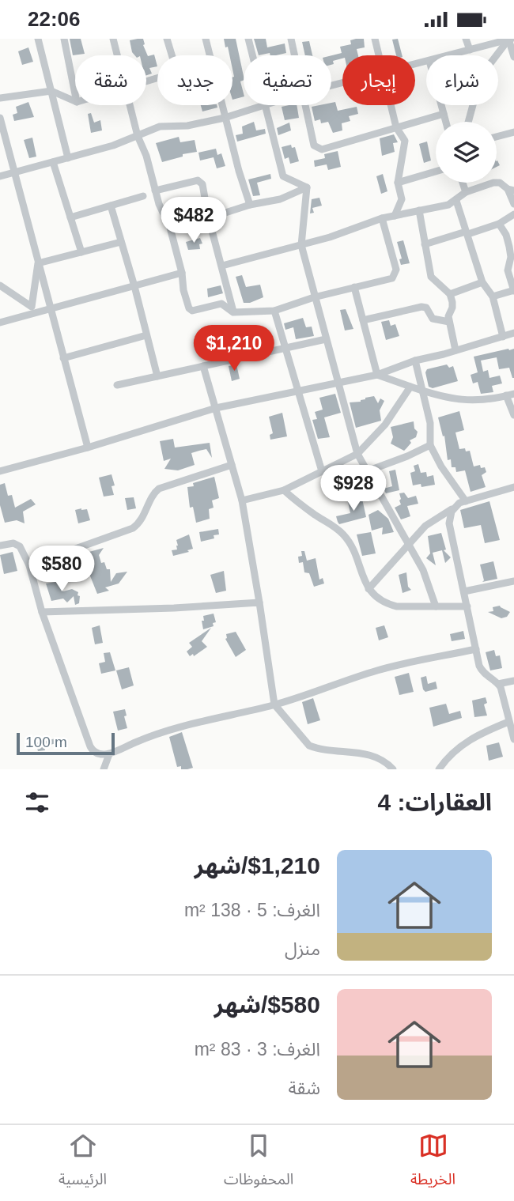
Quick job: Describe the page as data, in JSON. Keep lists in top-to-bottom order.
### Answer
{
  "scale_bar": "100 m",
  "page": {
    "status": "22:06",
    "chip": [
      "شراء",
      "إيجار",
      "تصفية",
      "جديد",
      "شقة"
    ],
    "price": [
      "$482",
      "$1,210",
      "$928",
      "$580"
    ],
    "scale": "100 m",
    "heading": "العقارات: 4",
    "list": [
      {
        "name": "$1,210/شهر",
        "note": "الغرف: 5 · 138 m² · منزل"
      },
      {
        "name": "$580/شهر",
        "note": "الغرف: 3 · 83 m² · شقة"
      }
    ],
    "tabs": ["الخريطة", "المحفوظات", "الرئيسية"]
  }
}
